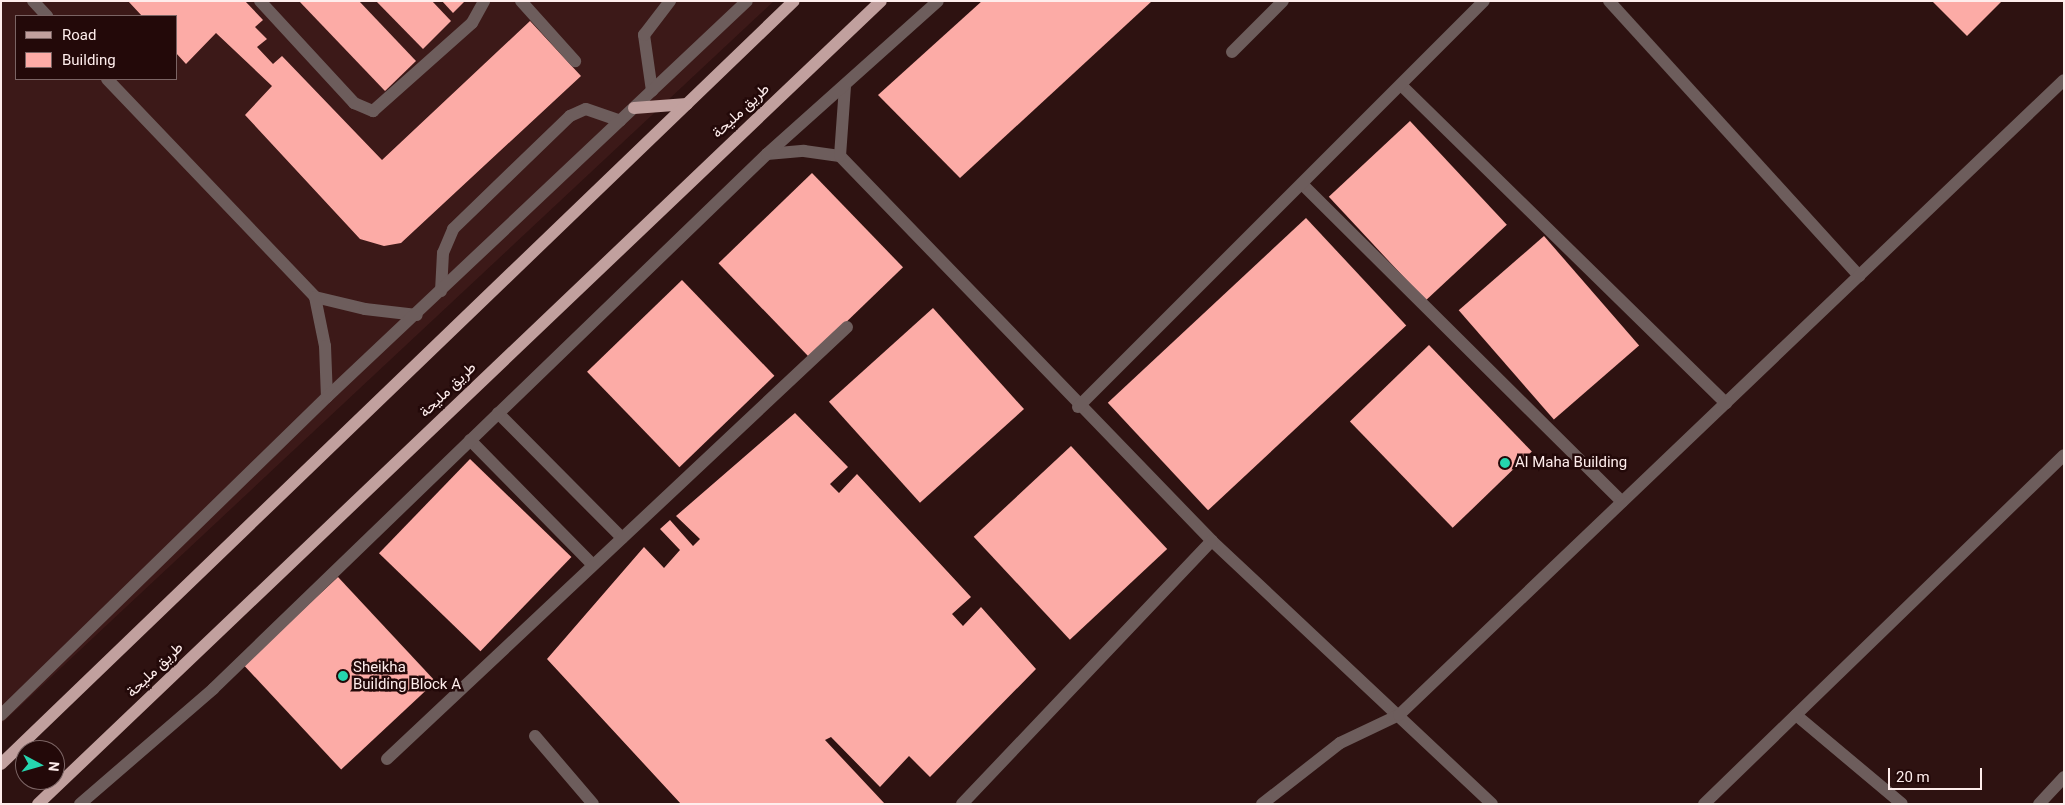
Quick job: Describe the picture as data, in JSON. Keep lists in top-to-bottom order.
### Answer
{
  "streets": {
    "main road": ["طريق مليحة"]
  },
  "places": ["Al Maha Building", "Sheikha Building Block A"],
  "legend": ["Road", "Building"],
  "scale_bar": "20 m",
  "north": "right"
}
